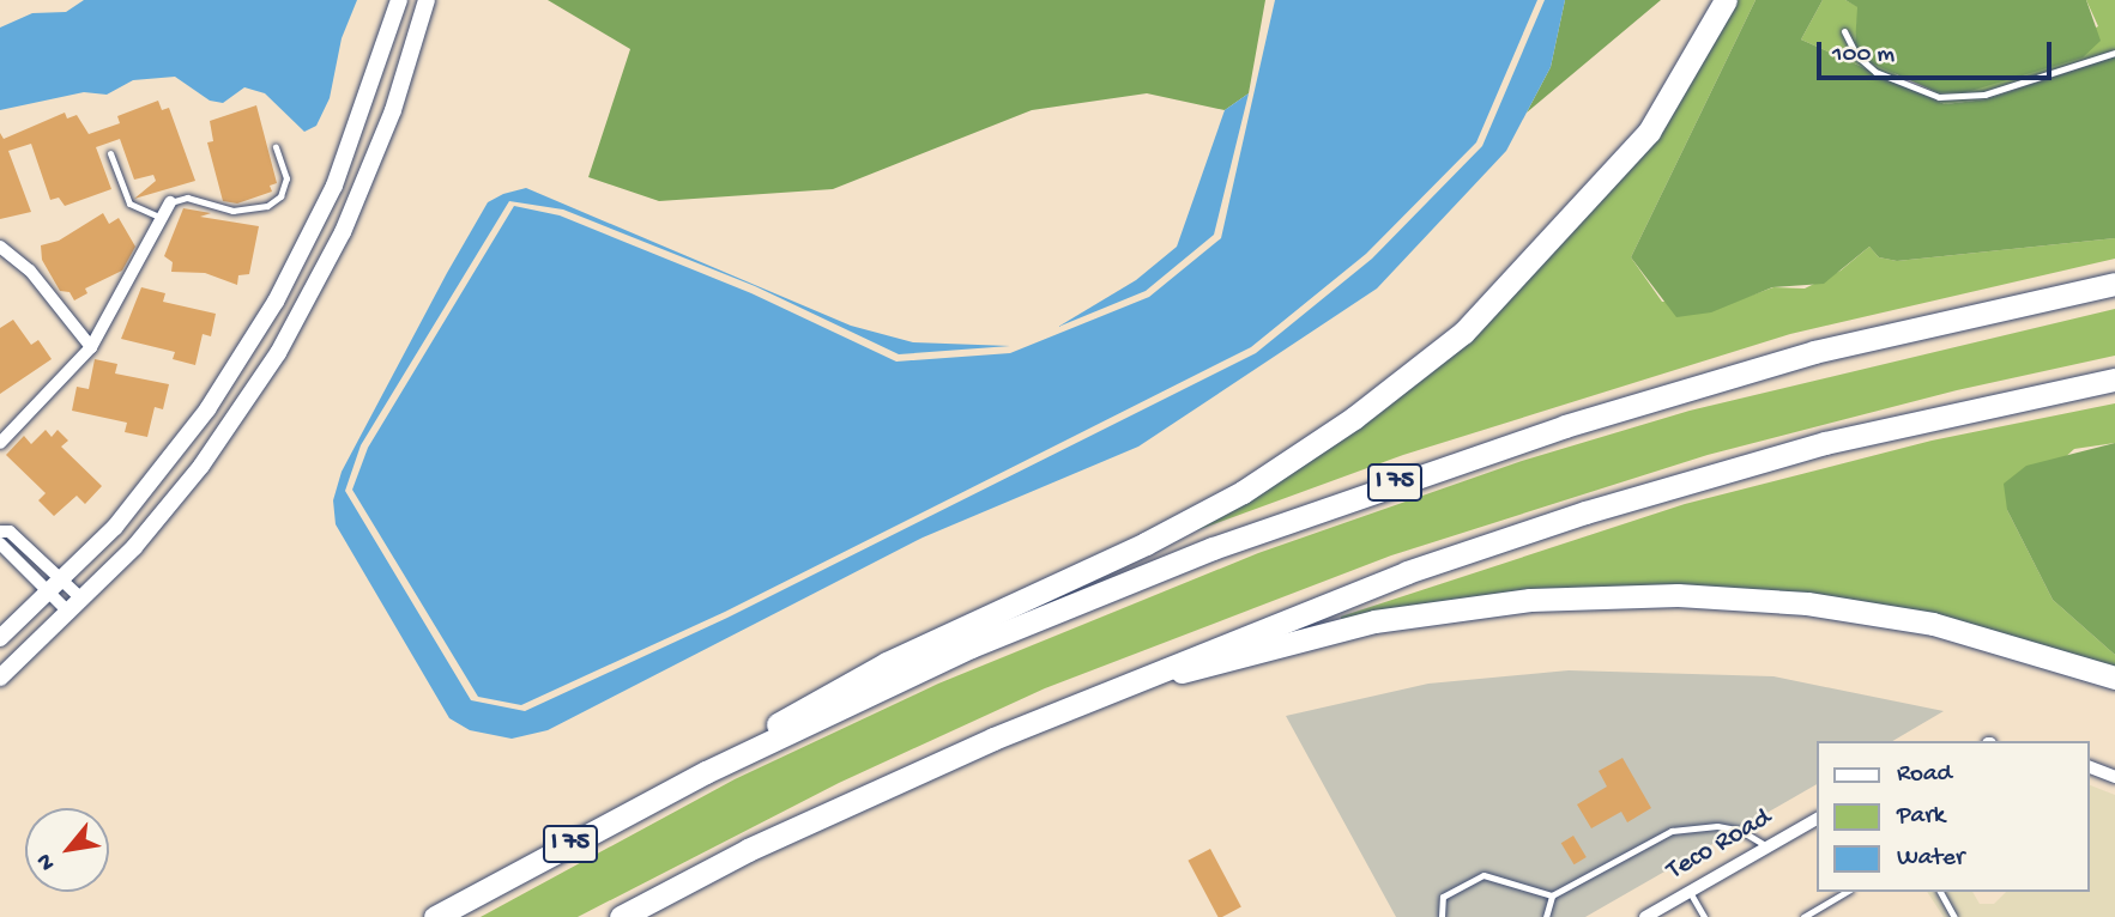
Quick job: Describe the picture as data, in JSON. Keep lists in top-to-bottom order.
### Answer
{
  "streets": {
    "highway": ["I 75"],
    "street": ["Teco Road"]
  },
  "legend": ["Road", "Park", "Water"],
  "scale_bar": "100 m",
  "north": "bottom left"
}
